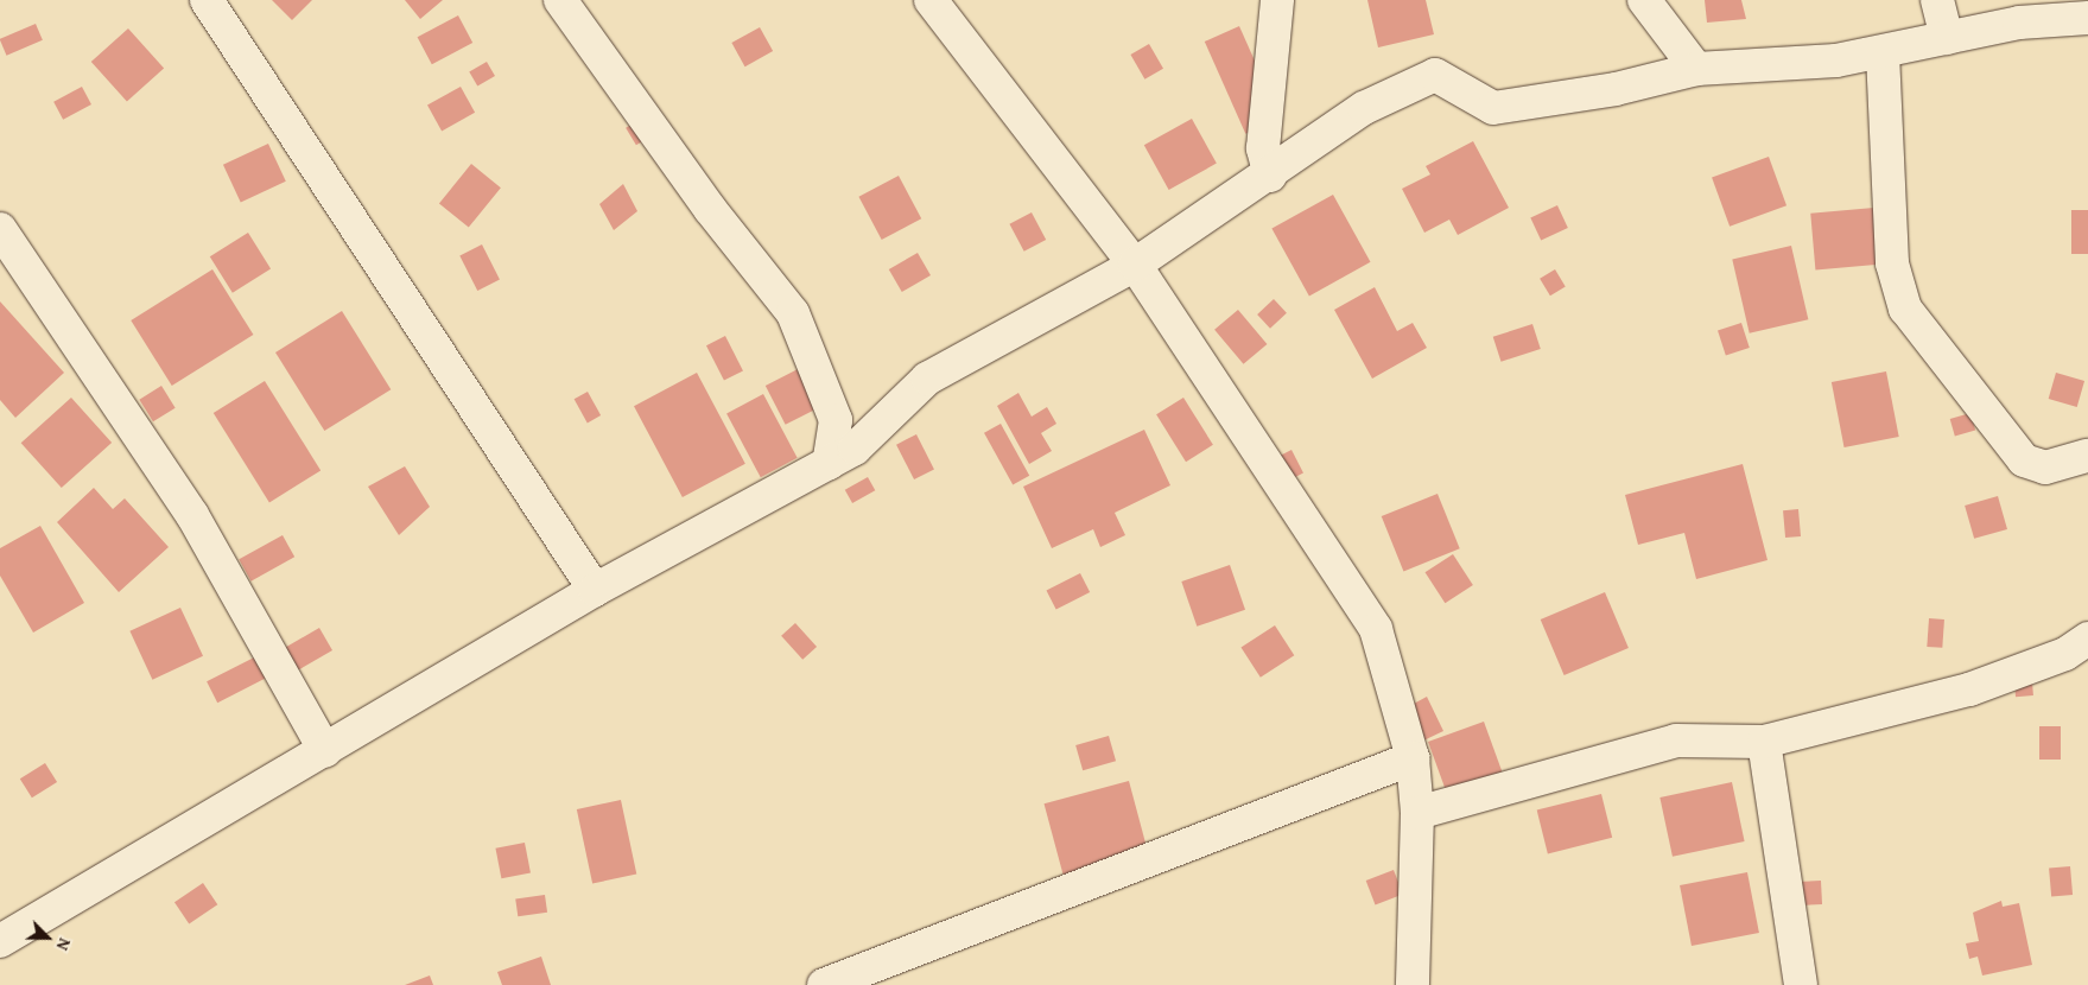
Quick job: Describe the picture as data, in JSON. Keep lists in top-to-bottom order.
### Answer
{
  "north": "bottom right"
}
